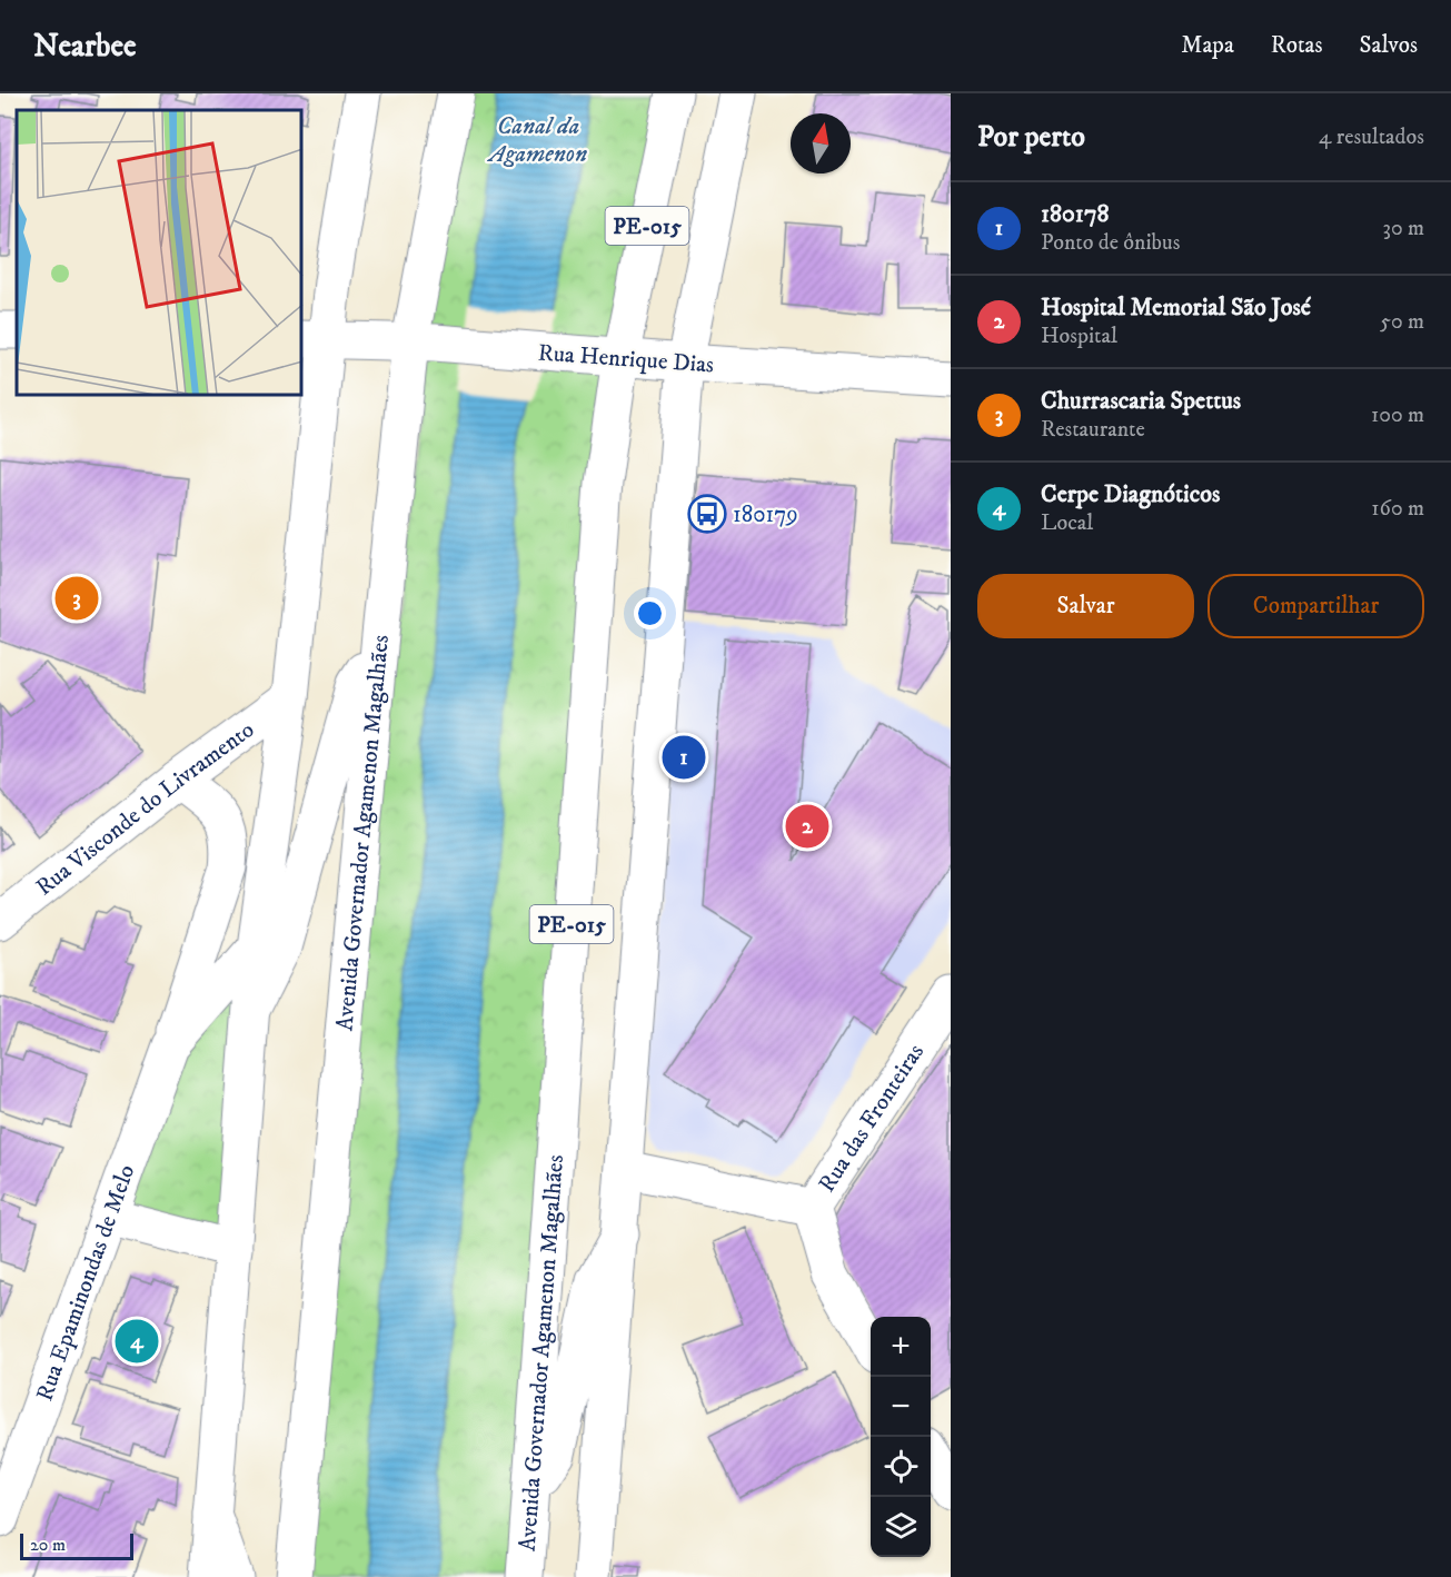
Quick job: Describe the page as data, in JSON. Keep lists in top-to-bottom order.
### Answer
{
  "streets": {
    "main road": [
      "PE-015",
      "Rua Henrique Dias",
      "Rua Visconde do Livramento",
      "Avenida Governador Agamenon Magalhães",
      "Rua das Fronteiras",
      "Rua Epaminondas de Melo"
    ]
  },
  "crossings": [
    ["Rua Henrique Dias", "Avenida Governador Agamenon Magalhães"],
    ["Rua Visconde do Livramento", "Rua Epaminondas de Melo"]
  ],
  "water": ["Canal da Agamenon"],
  "places": {
    "bus stop": ["180179"]
  },
  "scale_bar": "20 m",
  "north": "top",
  "page": {
    "header": "Nearbee",
    "nav": ["Mapa", "Rotas", "Salvos"],
    "heading": ["Por perto", "4 resultados"],
    "list": [
      {
        "mark": "1",
        "name": "180178",
        "note": "Ponto de ônibus",
        "value": "30 m"
      },
      {
        "mark": "2",
        "name": "Hospital Memorial São José",
        "note": "Hospital",
        "value": "50 m"
      },
      {
        "mark": "3",
        "name": "Churrascaria Spettus",
        "note": "Restaurante",
        "value": "100 m"
      },
      {
        "mark": "4",
        "name": "Cerpe Diagnóticos",
        "note": "Local",
        "value": "160 m"
      }
    ],
    "buttons": ["Salvar", "Compartilhar"],
    "pins": [
      "3",
      "1",
      "2",
      "4"
    ],
    "map_buttons": ["+", "−"],
    "scale": "20 m"
  }
}
